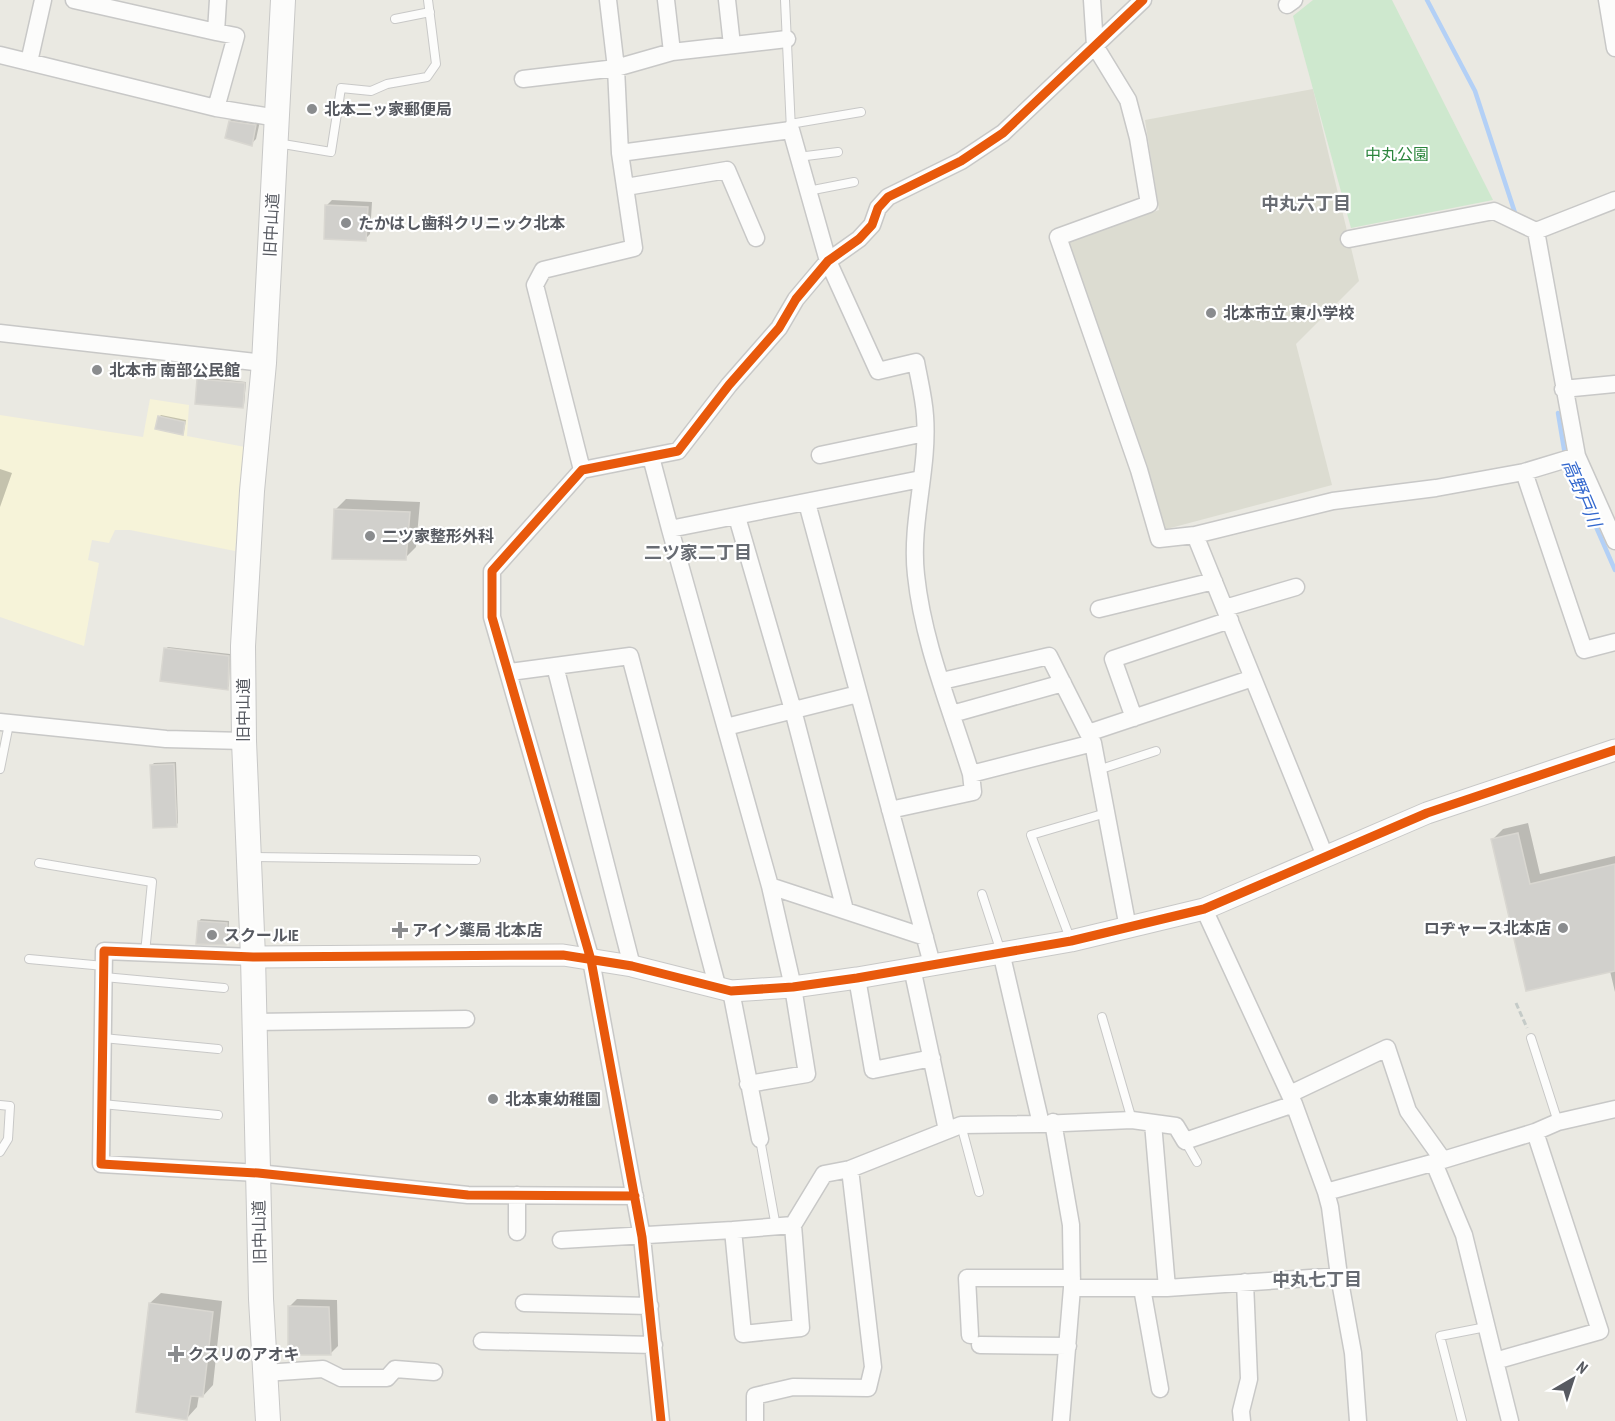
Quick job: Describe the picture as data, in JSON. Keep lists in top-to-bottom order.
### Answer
{
  "streets": {
    "main road": ["旧中山道"]
  },
  "districts": ["中丸六丁目", "二ツ家二丁目", "中丸七丁目"],
  "water": ["高野戸川"],
  "parks": ["中丸公園"],
  "places": {
    "other": [
      "北本二ッ家郵便局",
      "たかはし歯科クリニック北本",
      "北本市立 東小学校",
      "北本市 南部公民館",
      "二ツ家整形外科",
      "ロヂャース北本店",
      "スクールIE",
      "北本東幼稚園"
    ],
    "health": ["アイン薬局 北本店", "クスリのアオキ"]
  },
  "north": "top right"
}
